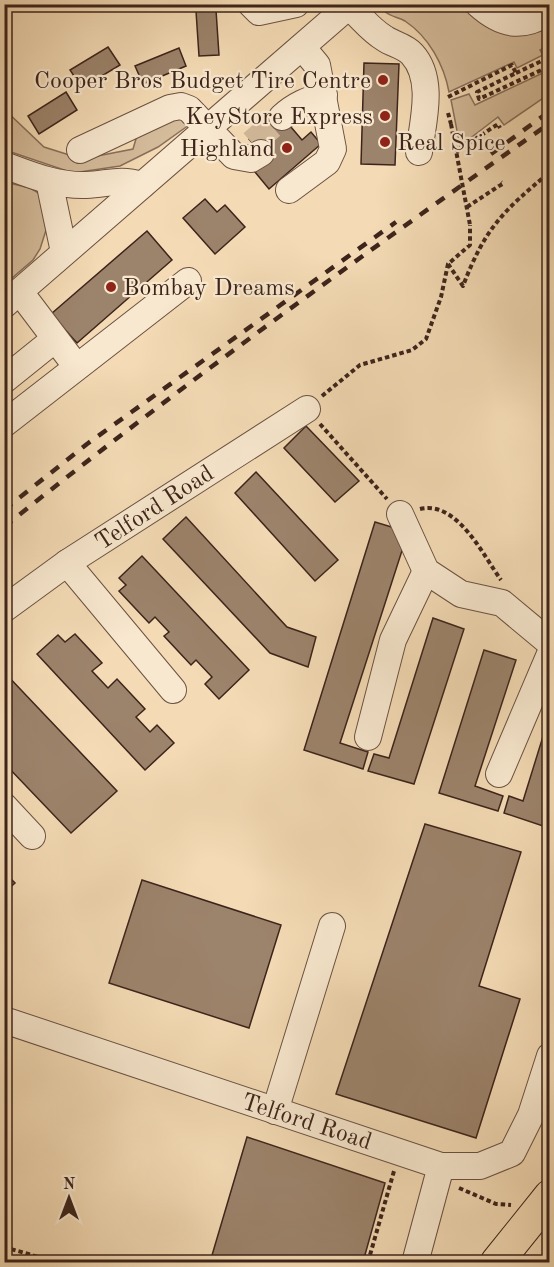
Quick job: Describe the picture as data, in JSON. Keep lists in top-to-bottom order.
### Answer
{
  "streets": {
    "street": ["Telford Road"]
  },
  "places": [
    "Cooper Bros Budget Tire Centre",
    "KeyStore Express",
    "Real Spice",
    "Highland",
    "Bombay Dreams"
  ],
  "north": "top"
}
